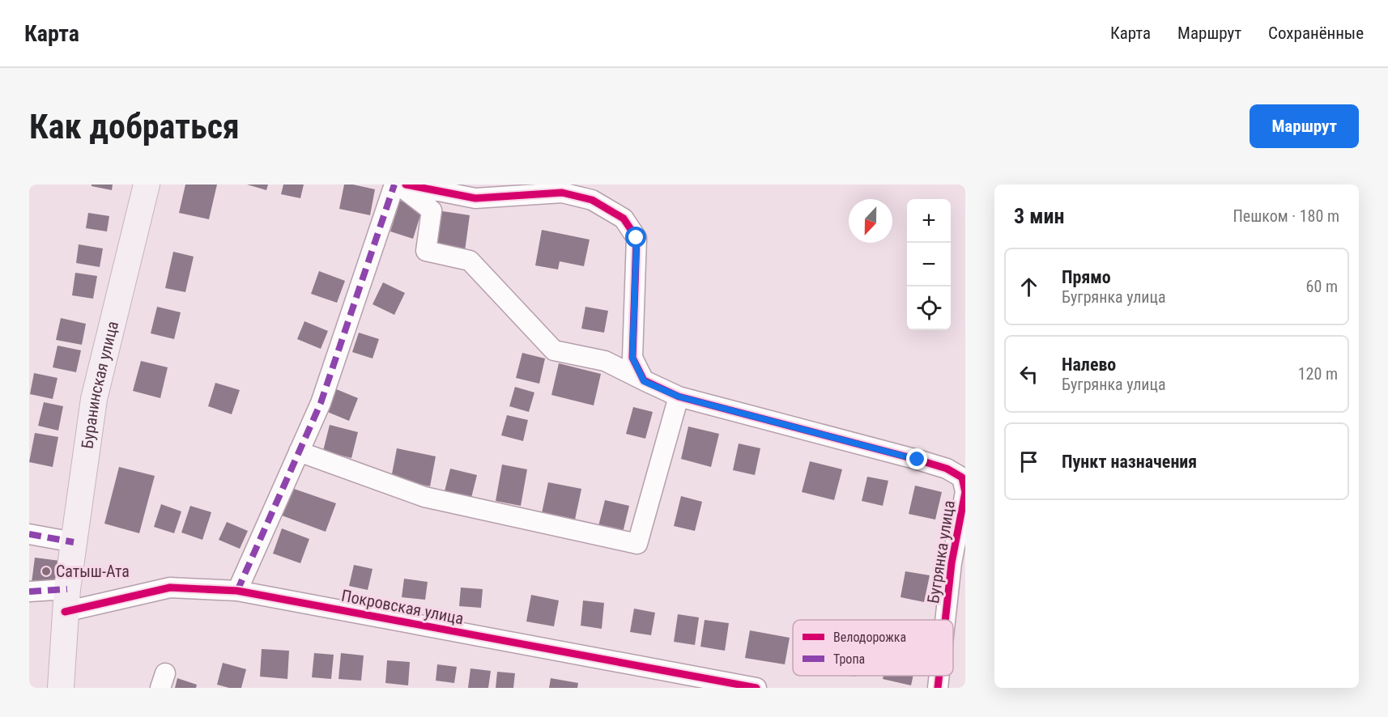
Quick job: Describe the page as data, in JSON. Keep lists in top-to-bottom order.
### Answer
{
  "streets": {
    "main road": ["Буранинская улица"],
    "street": ["Бугрянка улица", "Покровская улица"]
  },
  "crossings": [
    ["Буранинская улица", "Покровская улица"]
  ],
  "places": ["Сатыш-Ата"],
  "legend": ["Велодорожка", "Тропа"],
  "north": "bottom",
  "page": {
    "header": "Карта",
    "nav": ["Карта", "Маршрут", "Сохранённые"],
    "buttons": "Маршрут",
    "title": "Как добраться",
    "heading": ["3 мин", "Пешком · 180 m"],
    "map_buttons": ["+", "−"],
    "list": [
      ["Прямо", "Бугрянка улица", "60 m"],
      ["Налево", "Бугрянка улица", "120 m"],
      "Пункт назначения"
    ]
  }
}
